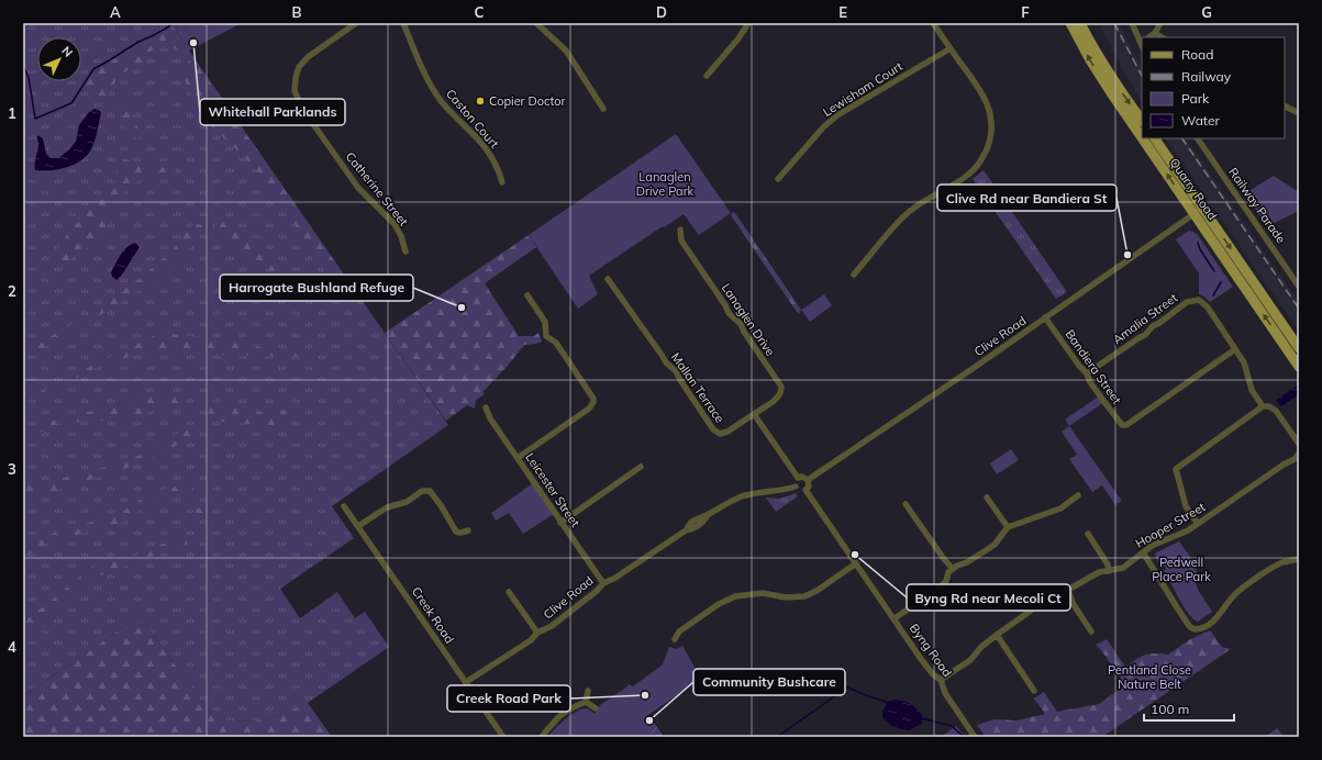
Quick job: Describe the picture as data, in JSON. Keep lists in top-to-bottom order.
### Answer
{
  "streets": {
    "main road": ["Quarry Road"],
    "street": [
      "Lewisham Court",
      "Caston Court",
      "Catherine Street",
      "Railway Parade",
      "Amalia Street",
      "Lanaglen Drive",
      "Clive Road",
      "Bandiera Street",
      "Mallan Terrace",
      "Leicester Street",
      "Hooper Street",
      "Creek Road",
      "Byng Road"
    ]
  },
  "crossings": [
    ["Quarry Road", "Clive Road"],
    ["Amalia Street", "Bandiera Street"],
    ["Lanaglen Drive", "Mallan Terrace"],
    ["Clive Road", "Bandiera Street"],
    ["Clive Road", "Leicester Street"],
    ["Clive Road", "Creek Road"],
    ["Clive Road", "Byng Road"],
    ["Hooper Street", "Byng Road"]
  ],
  "parks": ["Lanaglen Drive Park", "Pedwell Place Park", "Pentland Close Nature Belt"],
  "places": [
    "Whitehall Parklands",
    "Copier Doctor",
    "Clive Rd near Bandiera St",
    "Harrogate Bushland Refuge",
    "Byng Rd near Mecoli Ct",
    "Creek Road Park",
    "Community Bushcare"
  ],
  "legend": [
    "Road",
    "Railway",
    "Park",
    "Water"
  ],
  "scale_bar": "100 m",
  "north": "top right",
  "grid": {
    "columns": [
      "A",
      "B",
      "C",
      "D",
      "E",
      "F",
      "G"
    ],
    "rows": [
      "1",
      "2",
      "3",
      "4"
    ]
  }
}
